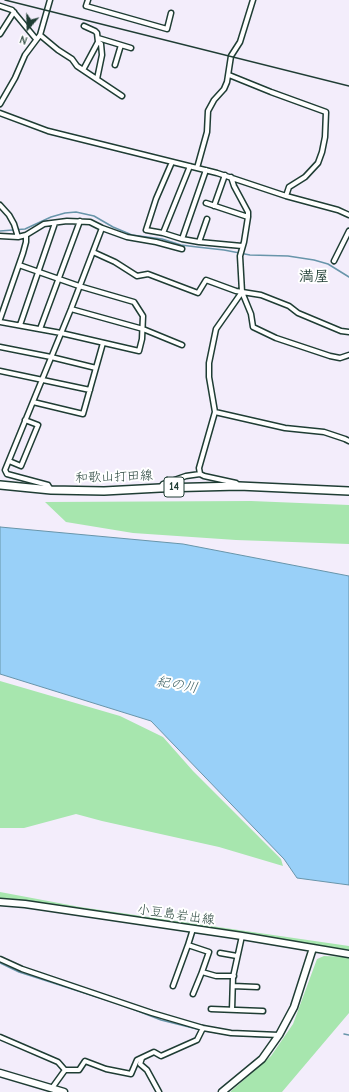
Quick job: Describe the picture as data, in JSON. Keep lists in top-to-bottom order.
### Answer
{
  "streets": {
    "main road": ["和歌山打田線", "14", "小豆島岩出線"]
  },
  "districts": ["満屋"],
  "water": ["紀の川"],
  "north": "bottom"
}
